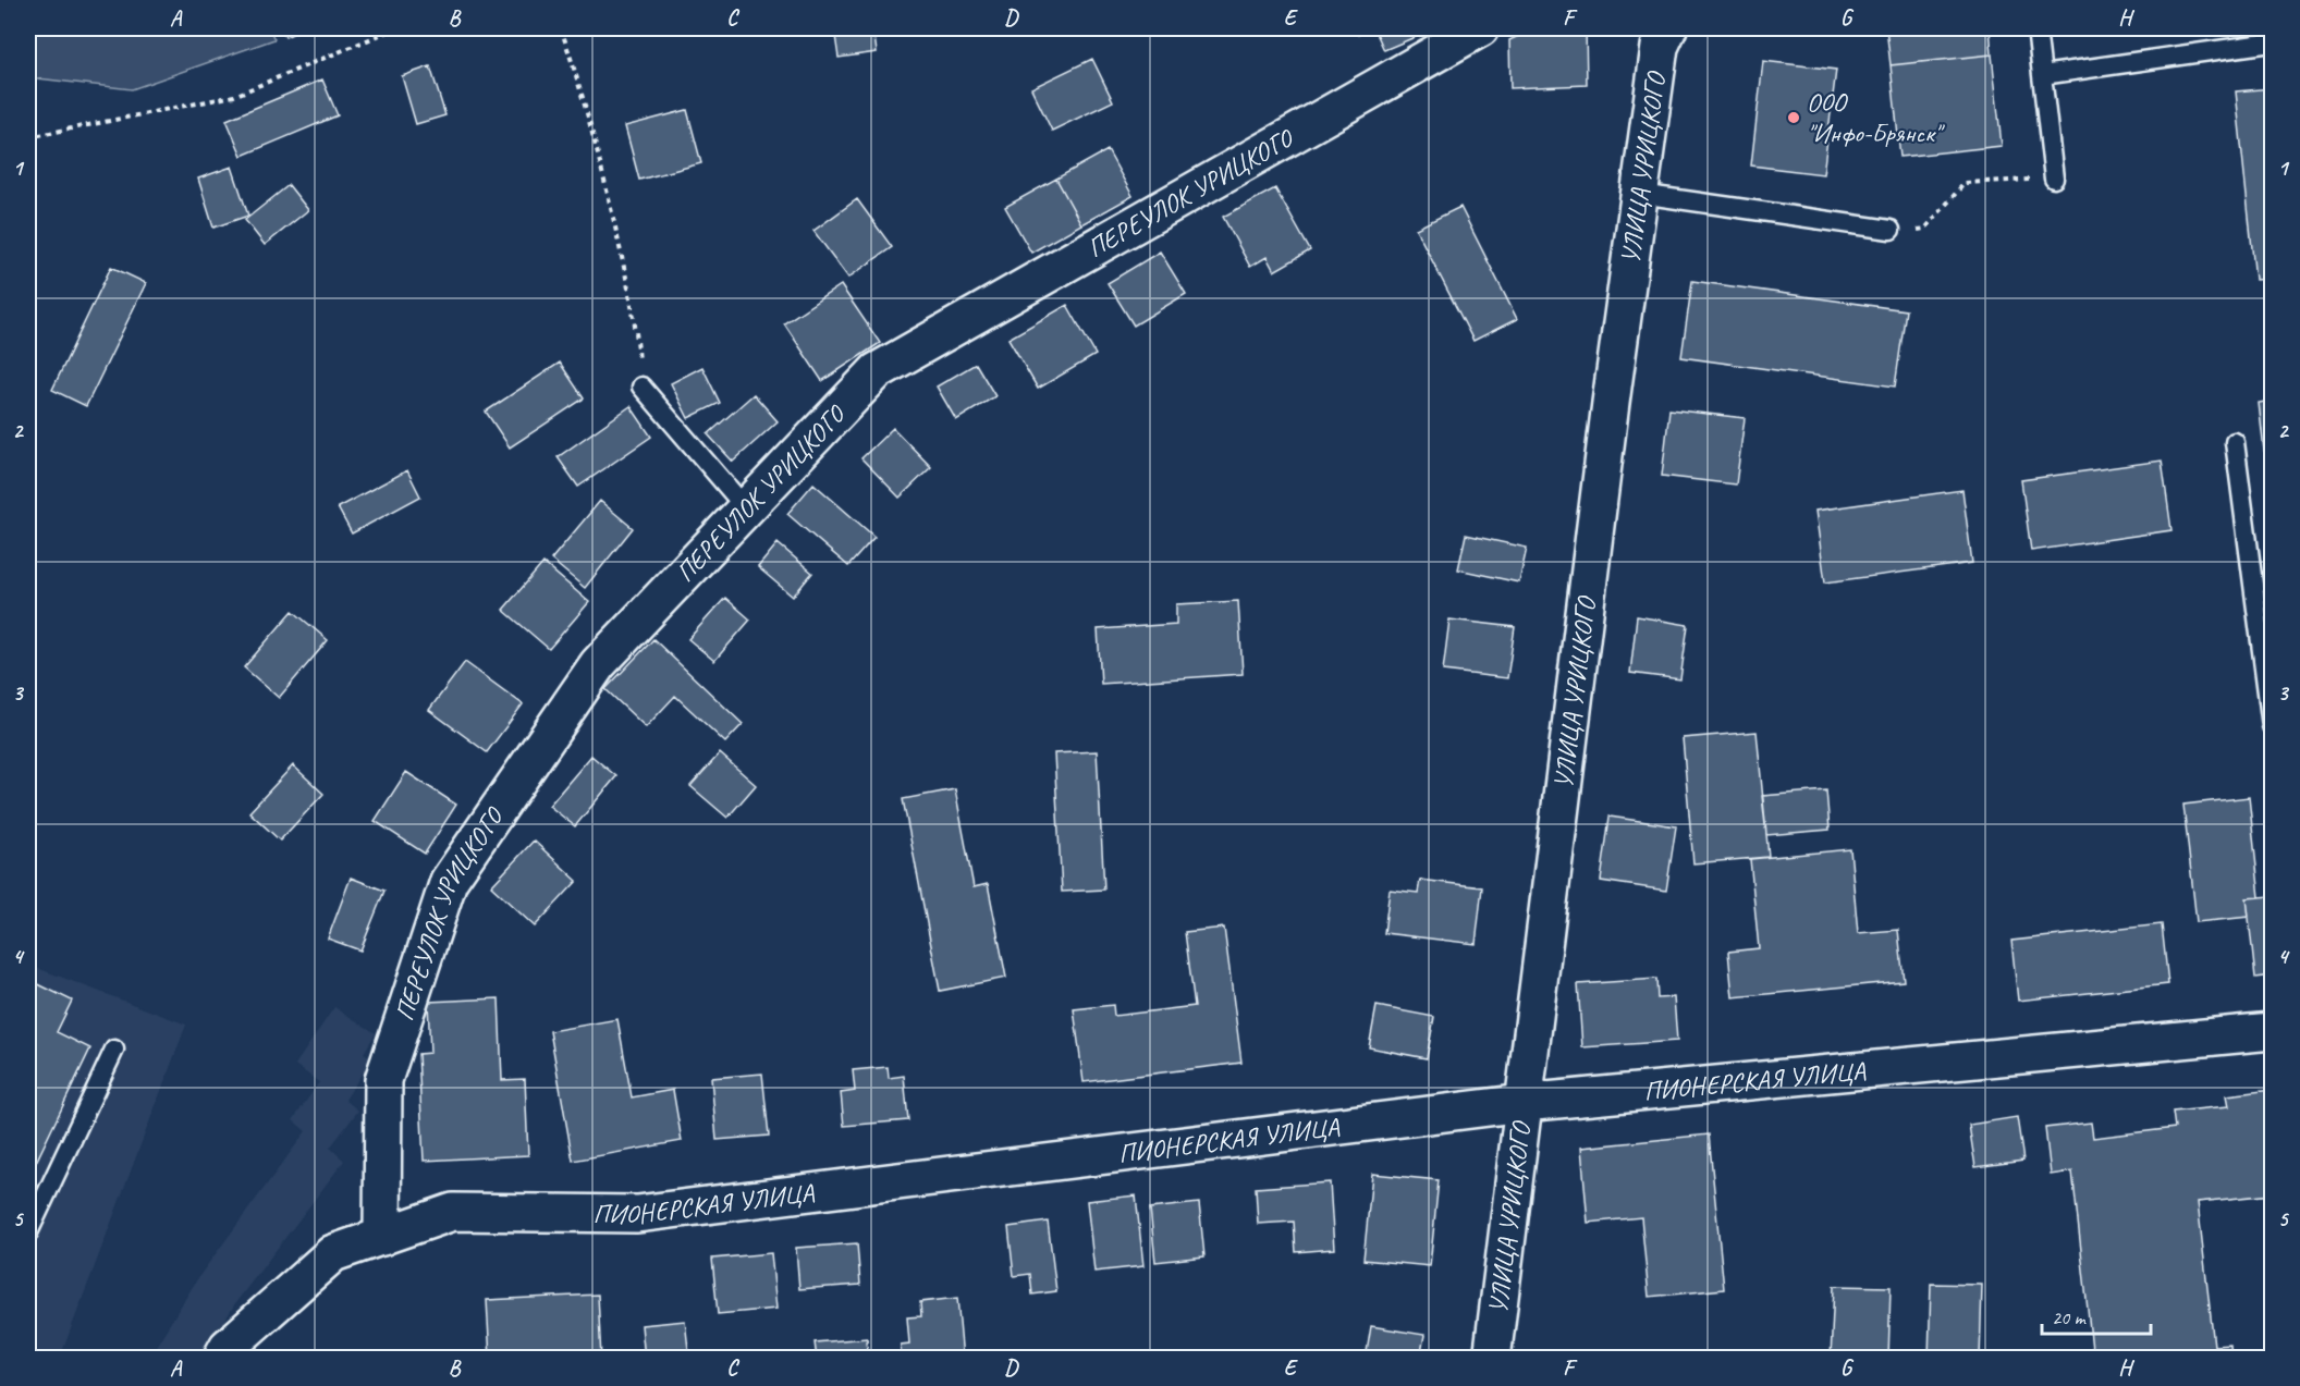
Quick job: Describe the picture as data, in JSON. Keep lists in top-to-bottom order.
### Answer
{
  "streets": {
    "street": ["УЛИЦА УРИЦКОГО", "ПЕРЕУЛОК УРИЦКОГО", "ПИОНЕРСКАЯ УЛИЦА"]
  },
  "crossings": [
    ["УЛИЦА УРИЦКОГО", "ПИОНЕРСКАЯ УЛИЦА"],
    ["ПЕРЕУЛОК УРИЦКОГО", "ПИОНЕРСКАЯ УЛИЦА"]
  ],
  "places": ["ООО \"Инфо-Брянск\""],
  "scale_bar": "20 m",
  "grid": {
    "columns": [
      "A",
      "B",
      "C",
      "D",
      "E",
      "F",
      "G",
      "H"
    ],
    "rows": [
      "1",
      "2",
      "3",
      "4",
      "5"
    ]
  }
}
